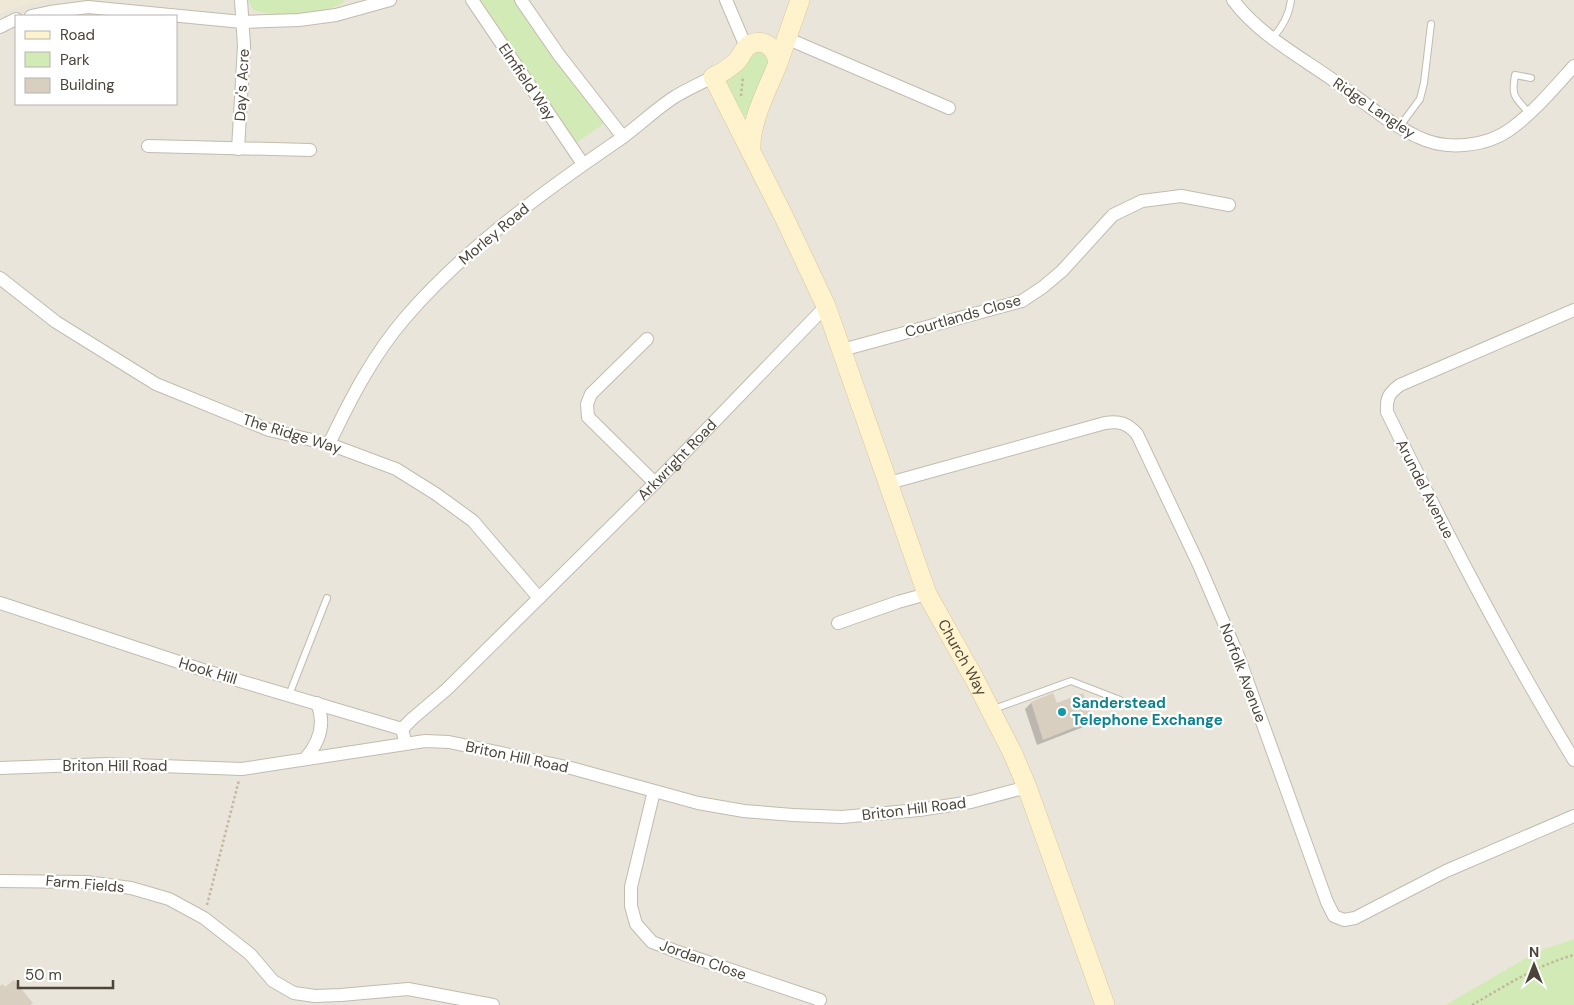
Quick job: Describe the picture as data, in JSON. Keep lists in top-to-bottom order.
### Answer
{
  "streets": {
    "street": [
      "Elmfield Way",
      "Day's Acre",
      "Ridge Langley",
      "Morley Road",
      "Courtlands Close",
      "The Ridge Way",
      "Arkwright Road",
      "Arundel Avenue",
      "Church Way",
      "Hook Hill",
      "Norfolk Avenue",
      "Briton Hill Road",
      "Farm Fields",
      "Jordan Close"
    ]
  },
  "crossings": [
    ["Elmfield Way", "Morley Road"],
    ["Morley Road", "The Ridge Way"],
    ["Courtlands Close", "Church Way"],
    ["The Ridge Way", "Arkwright Road"],
    ["Arkwright Road", "Church Way"],
    ["Arkwright Road", "Hook Hill"],
    ["Church Way", "Norfolk Avenue"],
    ["Church Way", "Briton Hill Road"],
    ["Briton Hill Road", "Jordan Close"]
  ],
  "places": ["Sanderstead Telephone Exchange"],
  "legend": ["Road", "Park", "Building"],
  "scale_bar": "50 m",
  "north": "top"
}
